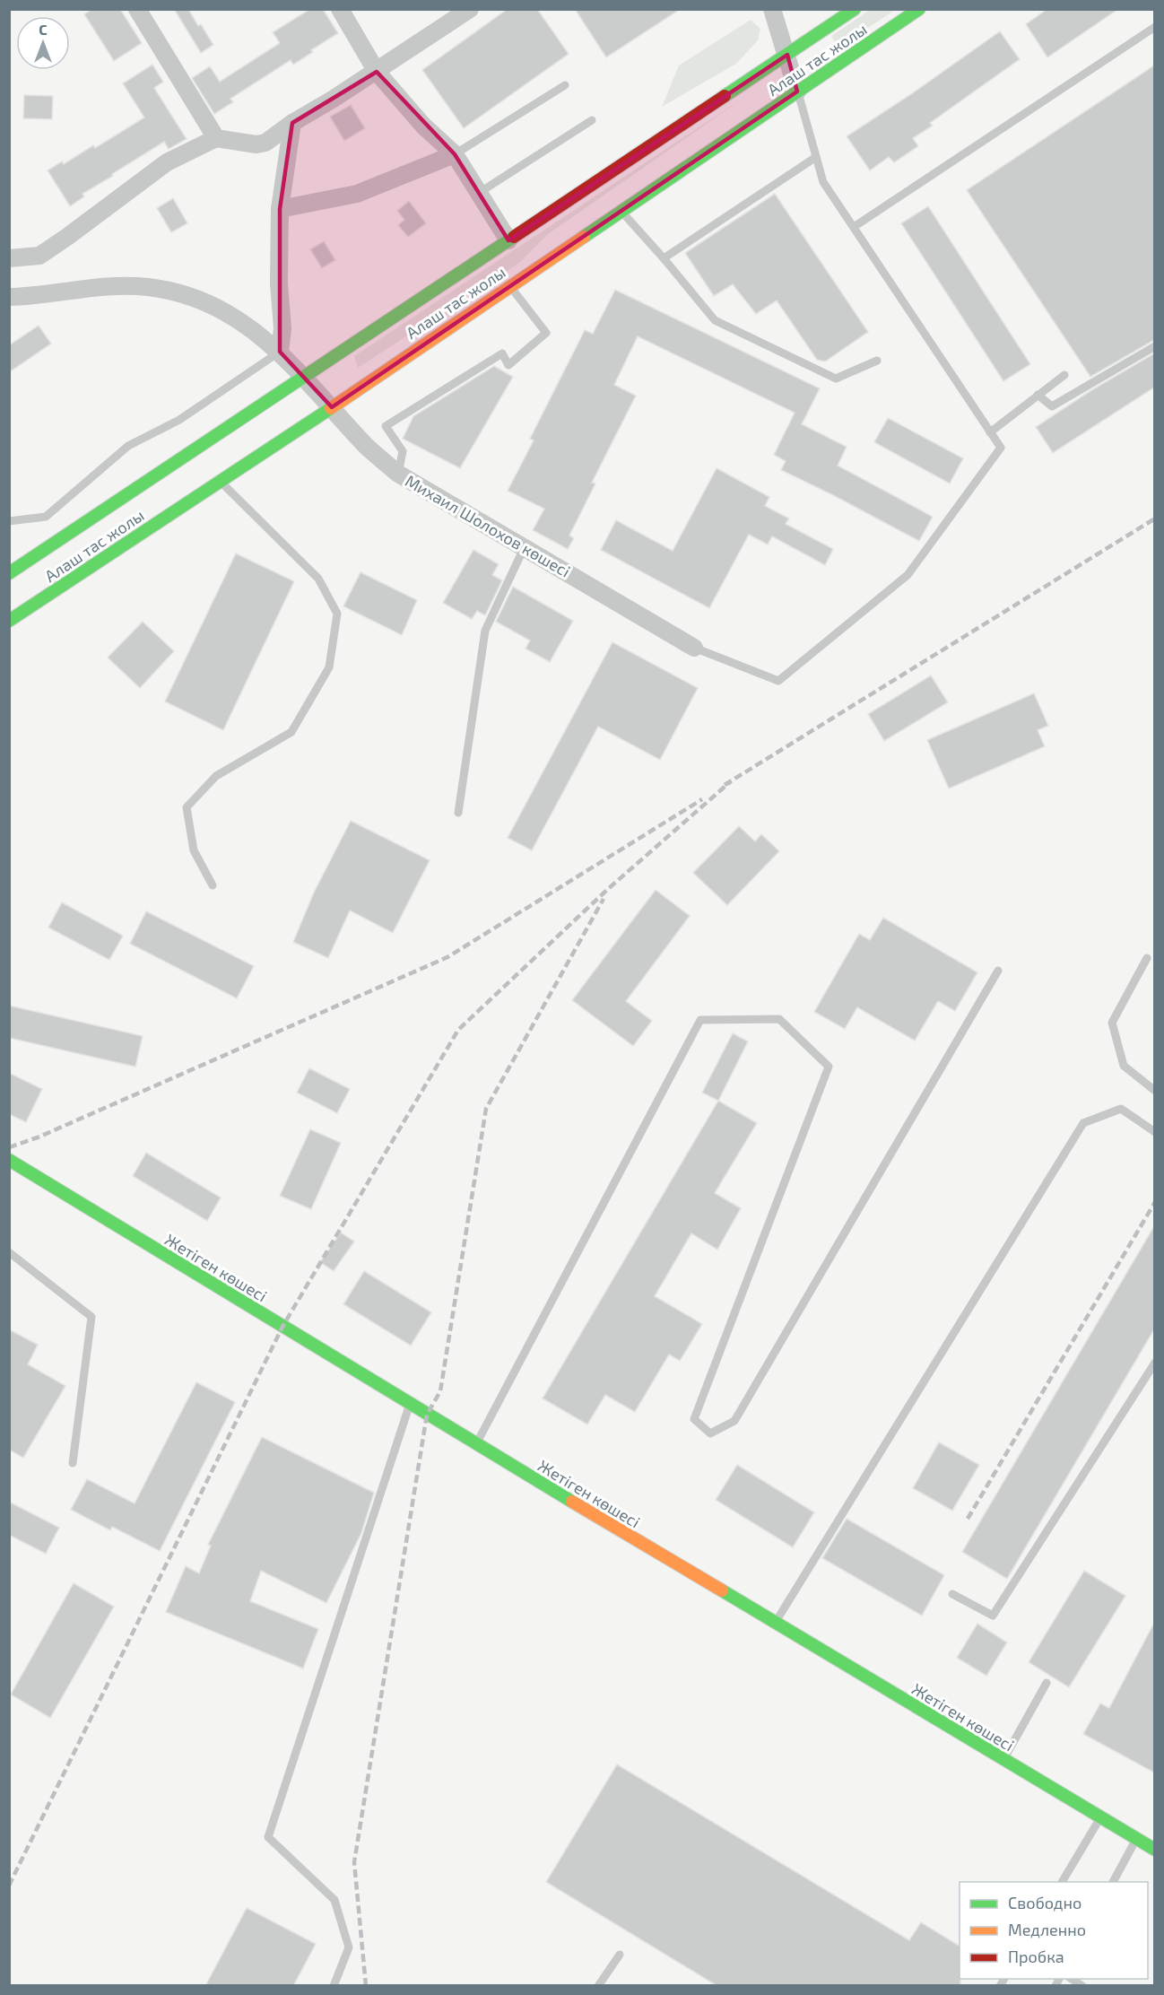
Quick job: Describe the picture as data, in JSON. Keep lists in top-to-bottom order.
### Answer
{
  "streets": {
    "main road": ["Алаш тас жолы", "Жетіген көшесі"],
    "street": ["Михаил Шолохов көшесі"]
  },
  "crossings": [
    ["Алаш тас жолы", "Михаил Шолохов көшесі"]
  ],
  "legend": ["Свободно", "Медленно", "Пробка"],
  "north": "top"
}
